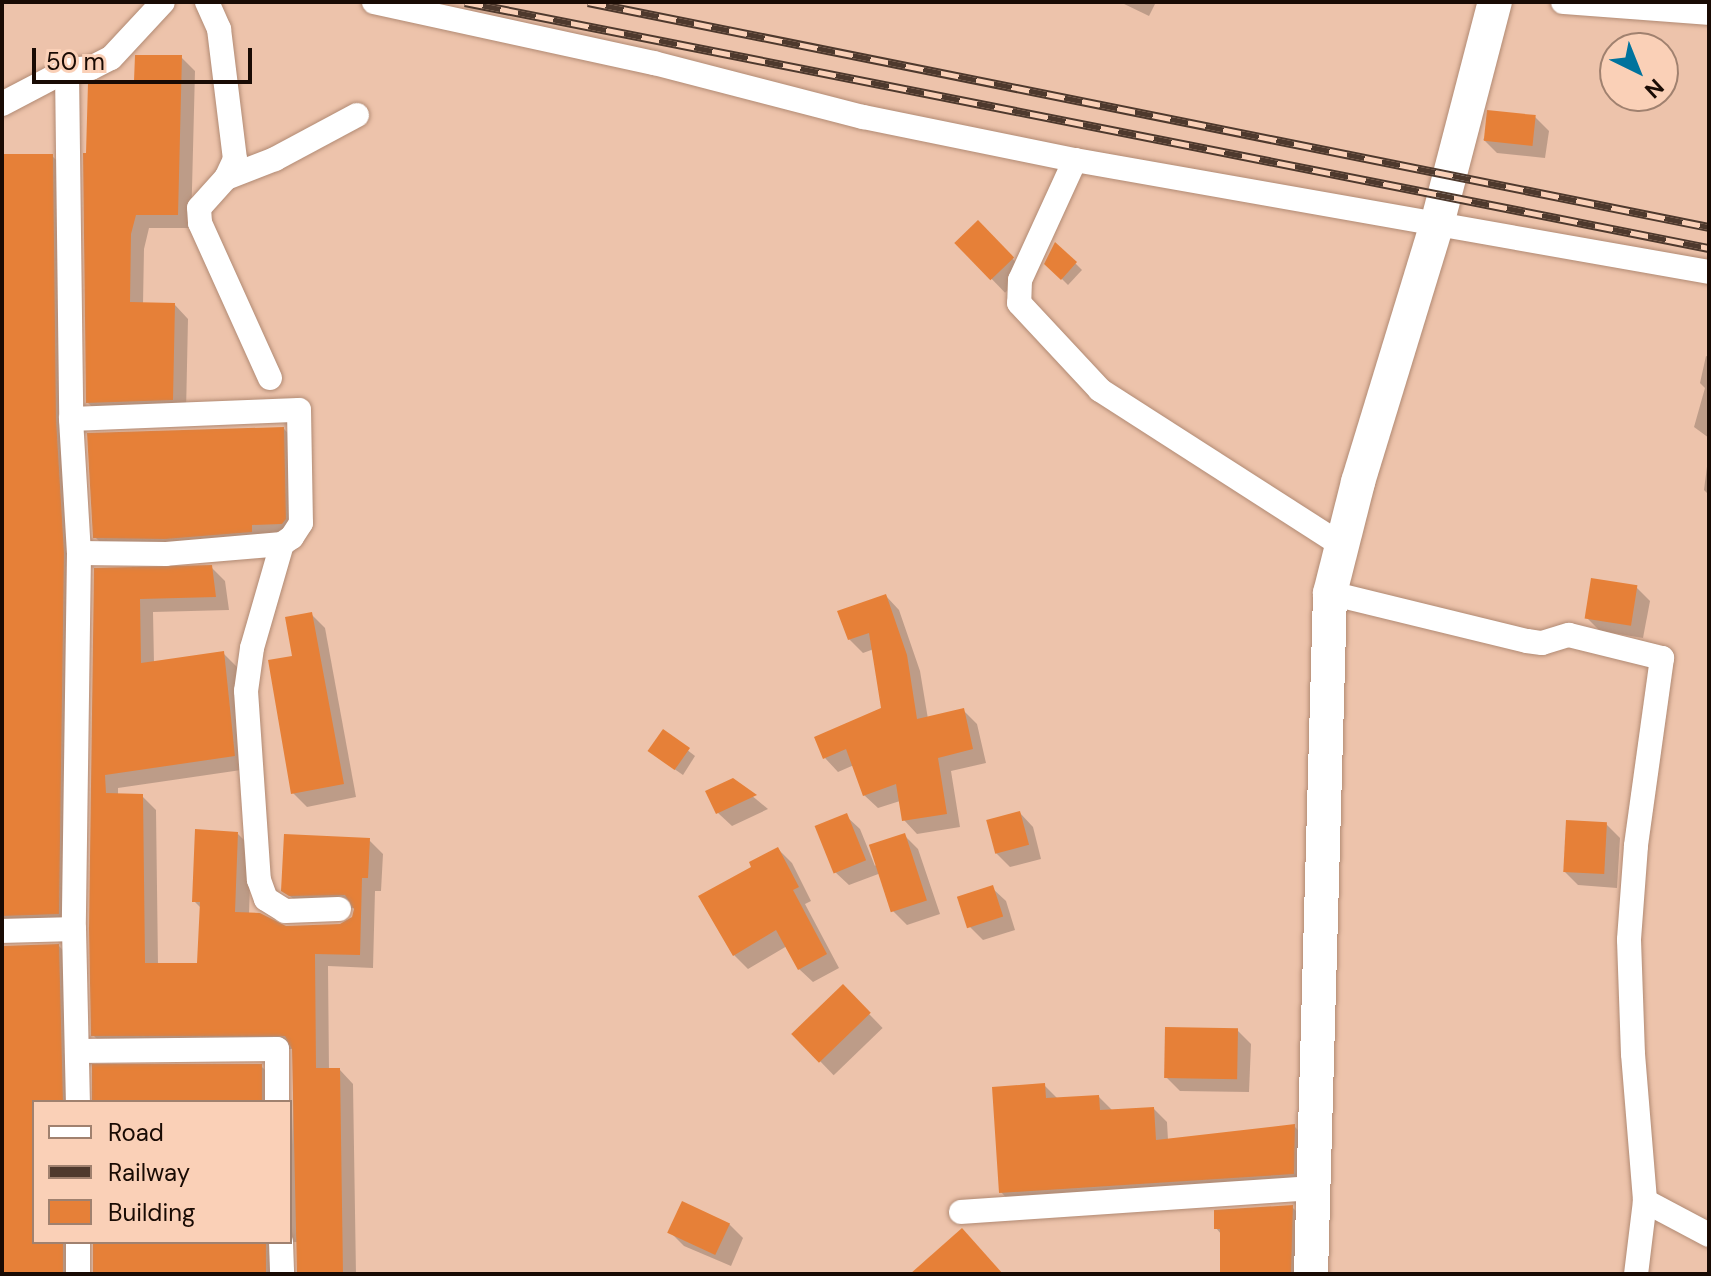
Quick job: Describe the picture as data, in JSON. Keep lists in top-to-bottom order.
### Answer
{
  "legend": ["Road", "Railway", "Building"],
  "scale_bar": "50 m",
  "north": "bottom right"
}
